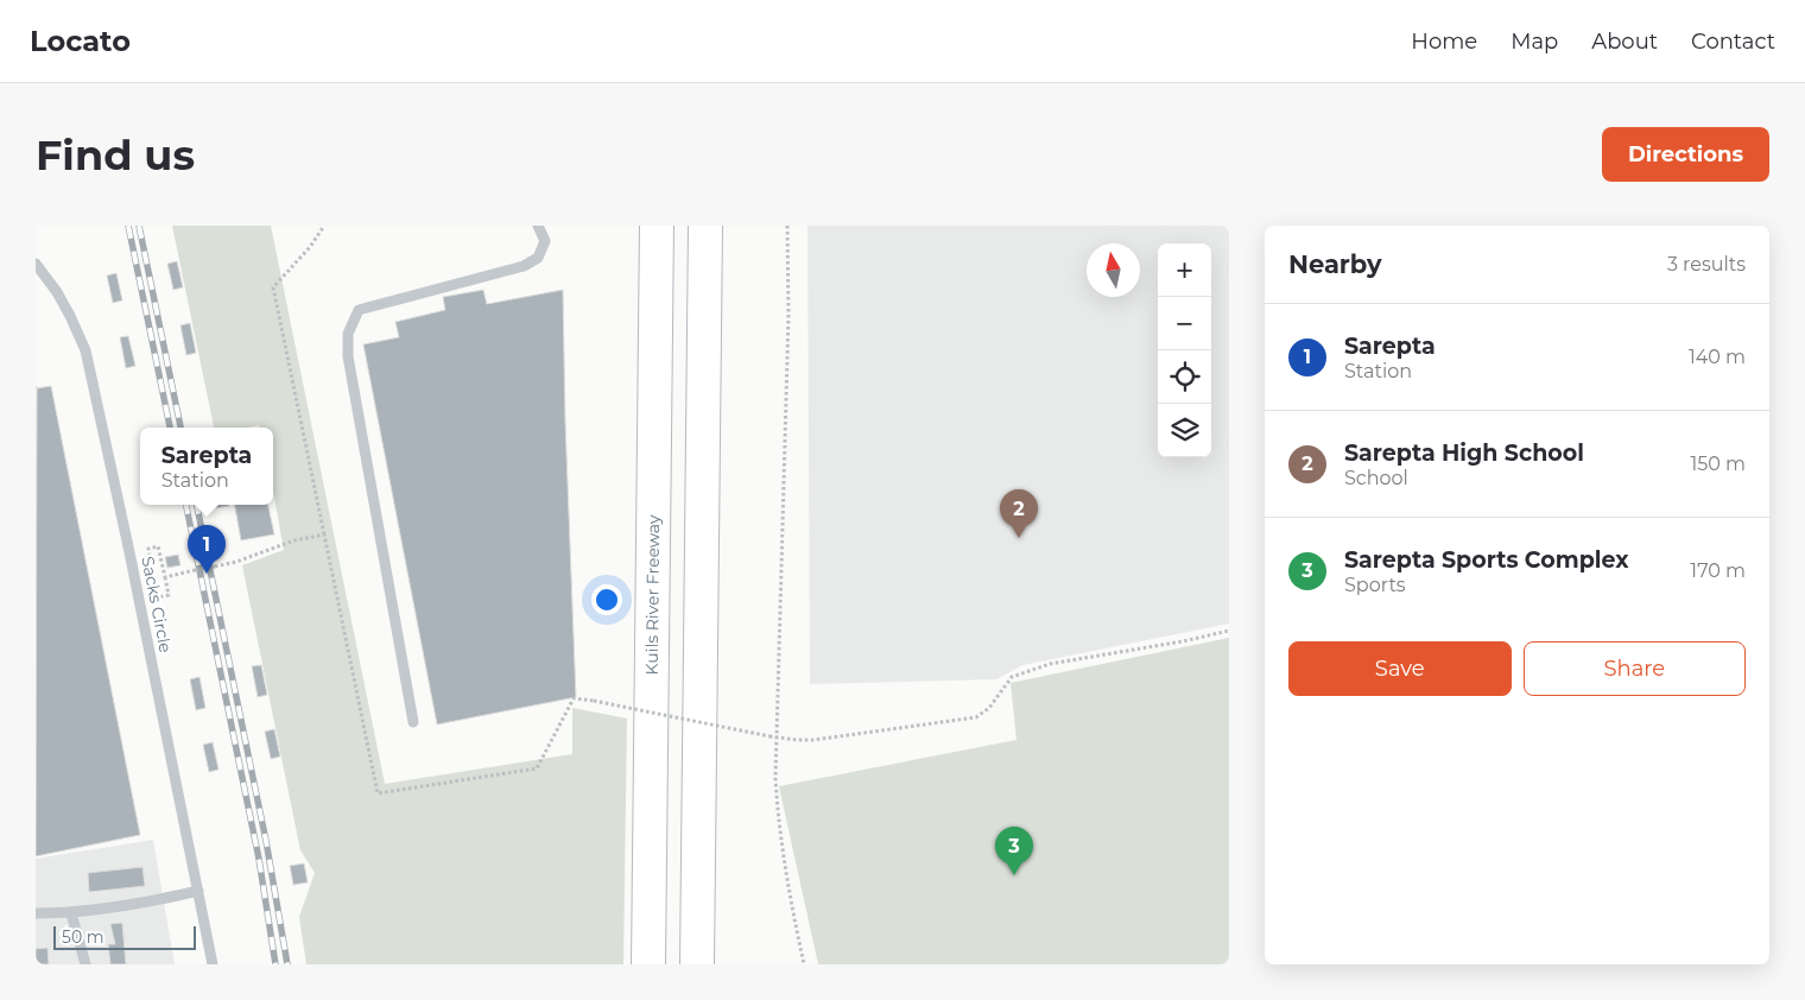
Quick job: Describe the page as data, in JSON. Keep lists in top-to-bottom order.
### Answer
{
  "streets": {
    "highway": ["Kuils River Freeway"],
    "lane": ["Sacks Circle"]
  },
  "scale_bar": "50 m",
  "north": "top",
  "page": {
    "header": "Locato",
    "nav": [
      "Home",
      "Map",
      "About",
      "Contact"
    ],
    "buttons": [
      "Directions",
      ["Save", "Share"]
    ],
    "title": "Find us",
    "heading": ["Nearby", "3 results"],
    "map_buttons": ["+", "−"],
    "list": [
      {
        "mark": "1",
        "name": "Sarepta",
        "note": "Station",
        "value": "140 m"
      },
      {
        "mark": "2",
        "name": "Sarepta High School",
        "note": "School",
        "value": "150 m"
      },
      {
        "mark": "3",
        "name": "Sarepta Sports Complex",
        "note": "Sports",
        "value": "170 m"
      }
    ],
    "popup": ["Sarepta", "Station"],
    "pins": ["2", "1", "3"],
    "scale": "50 m"
  }
}
